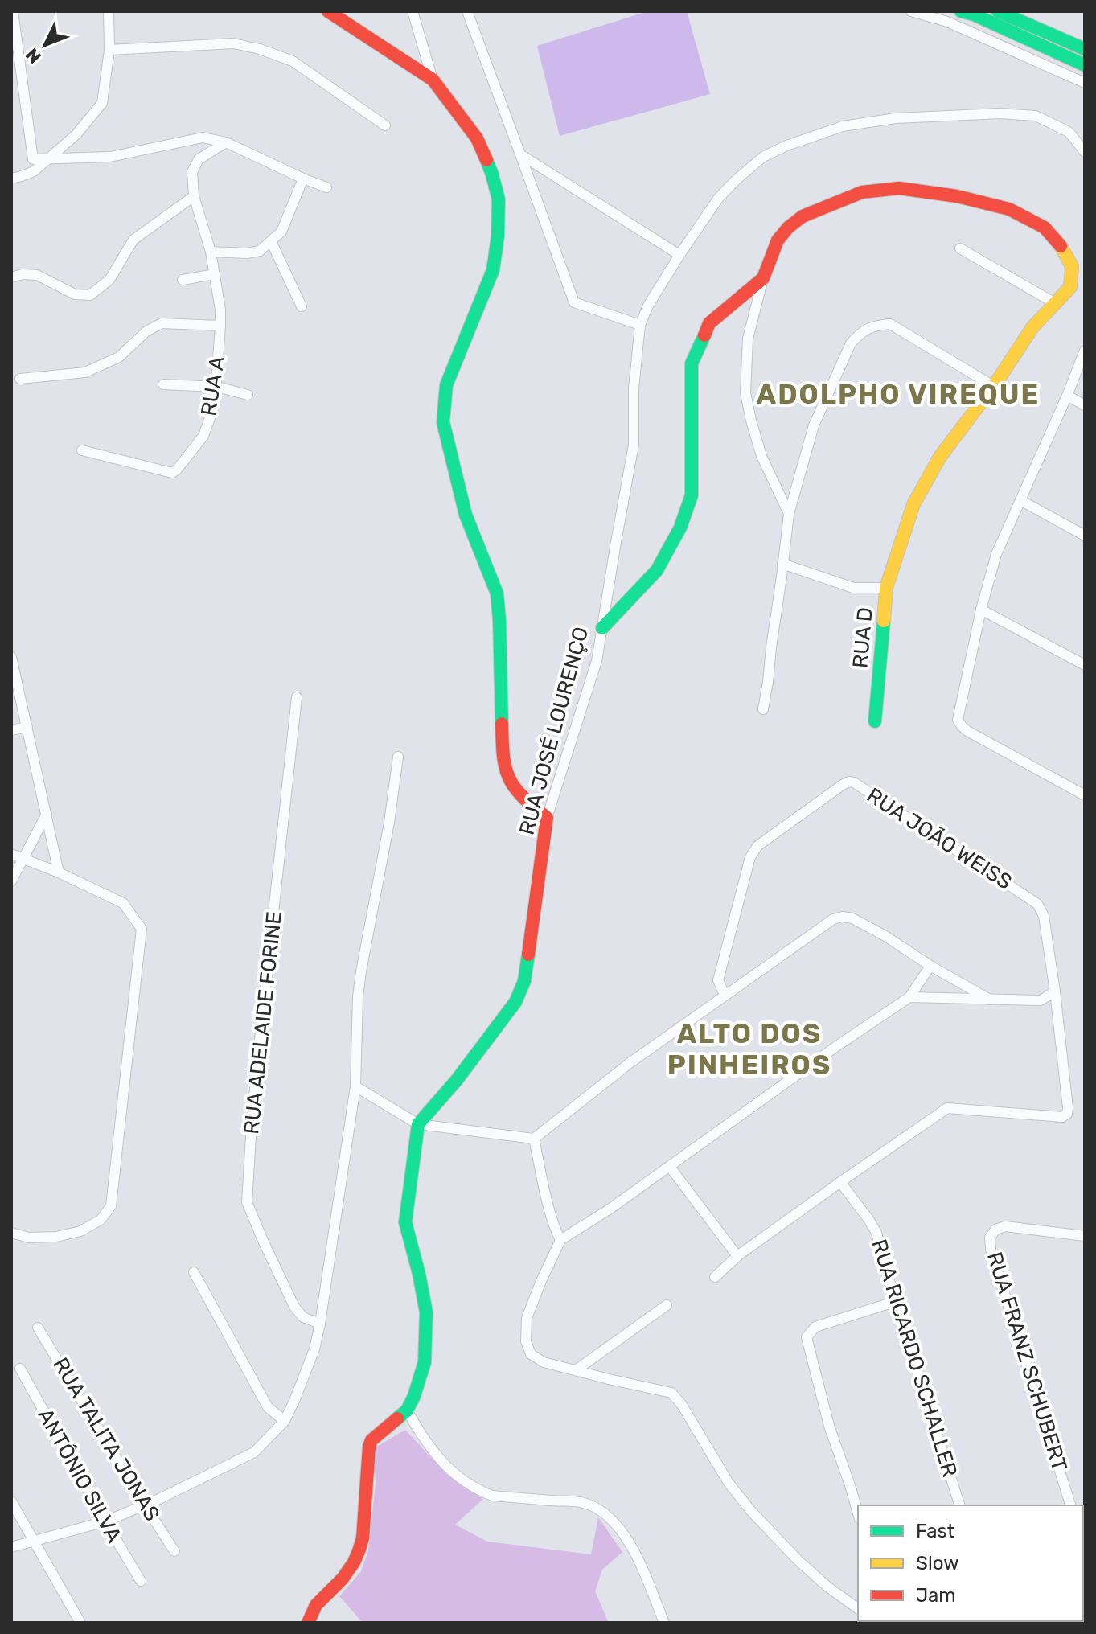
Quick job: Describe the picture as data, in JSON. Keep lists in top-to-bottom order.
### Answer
{
  "streets": {
    "street": [
      "RUA A",
      "RUA D",
      "RUA JOSÉ LOURENÇO",
      "RUA JOÃO WEISS",
      "RUA ADELAIDE FORINE",
      "RUA RICARDO SCHALLER",
      "RUA FRANZ SCHUBERT",
      "RUA TALITA JONAS",
      "ANTÔNIO SILVA"
    ]
  },
  "crossings": [
    ["RUA JOÃO WEISS", "RUA RICARDO SCHALLER"]
  ],
  "districts": ["ADOLPHO VIREQUE", "ALTO DOS PINHEIROS"],
  "legend": ["Fast", "Slow", "Jam"],
  "north": "bottom left"
}
